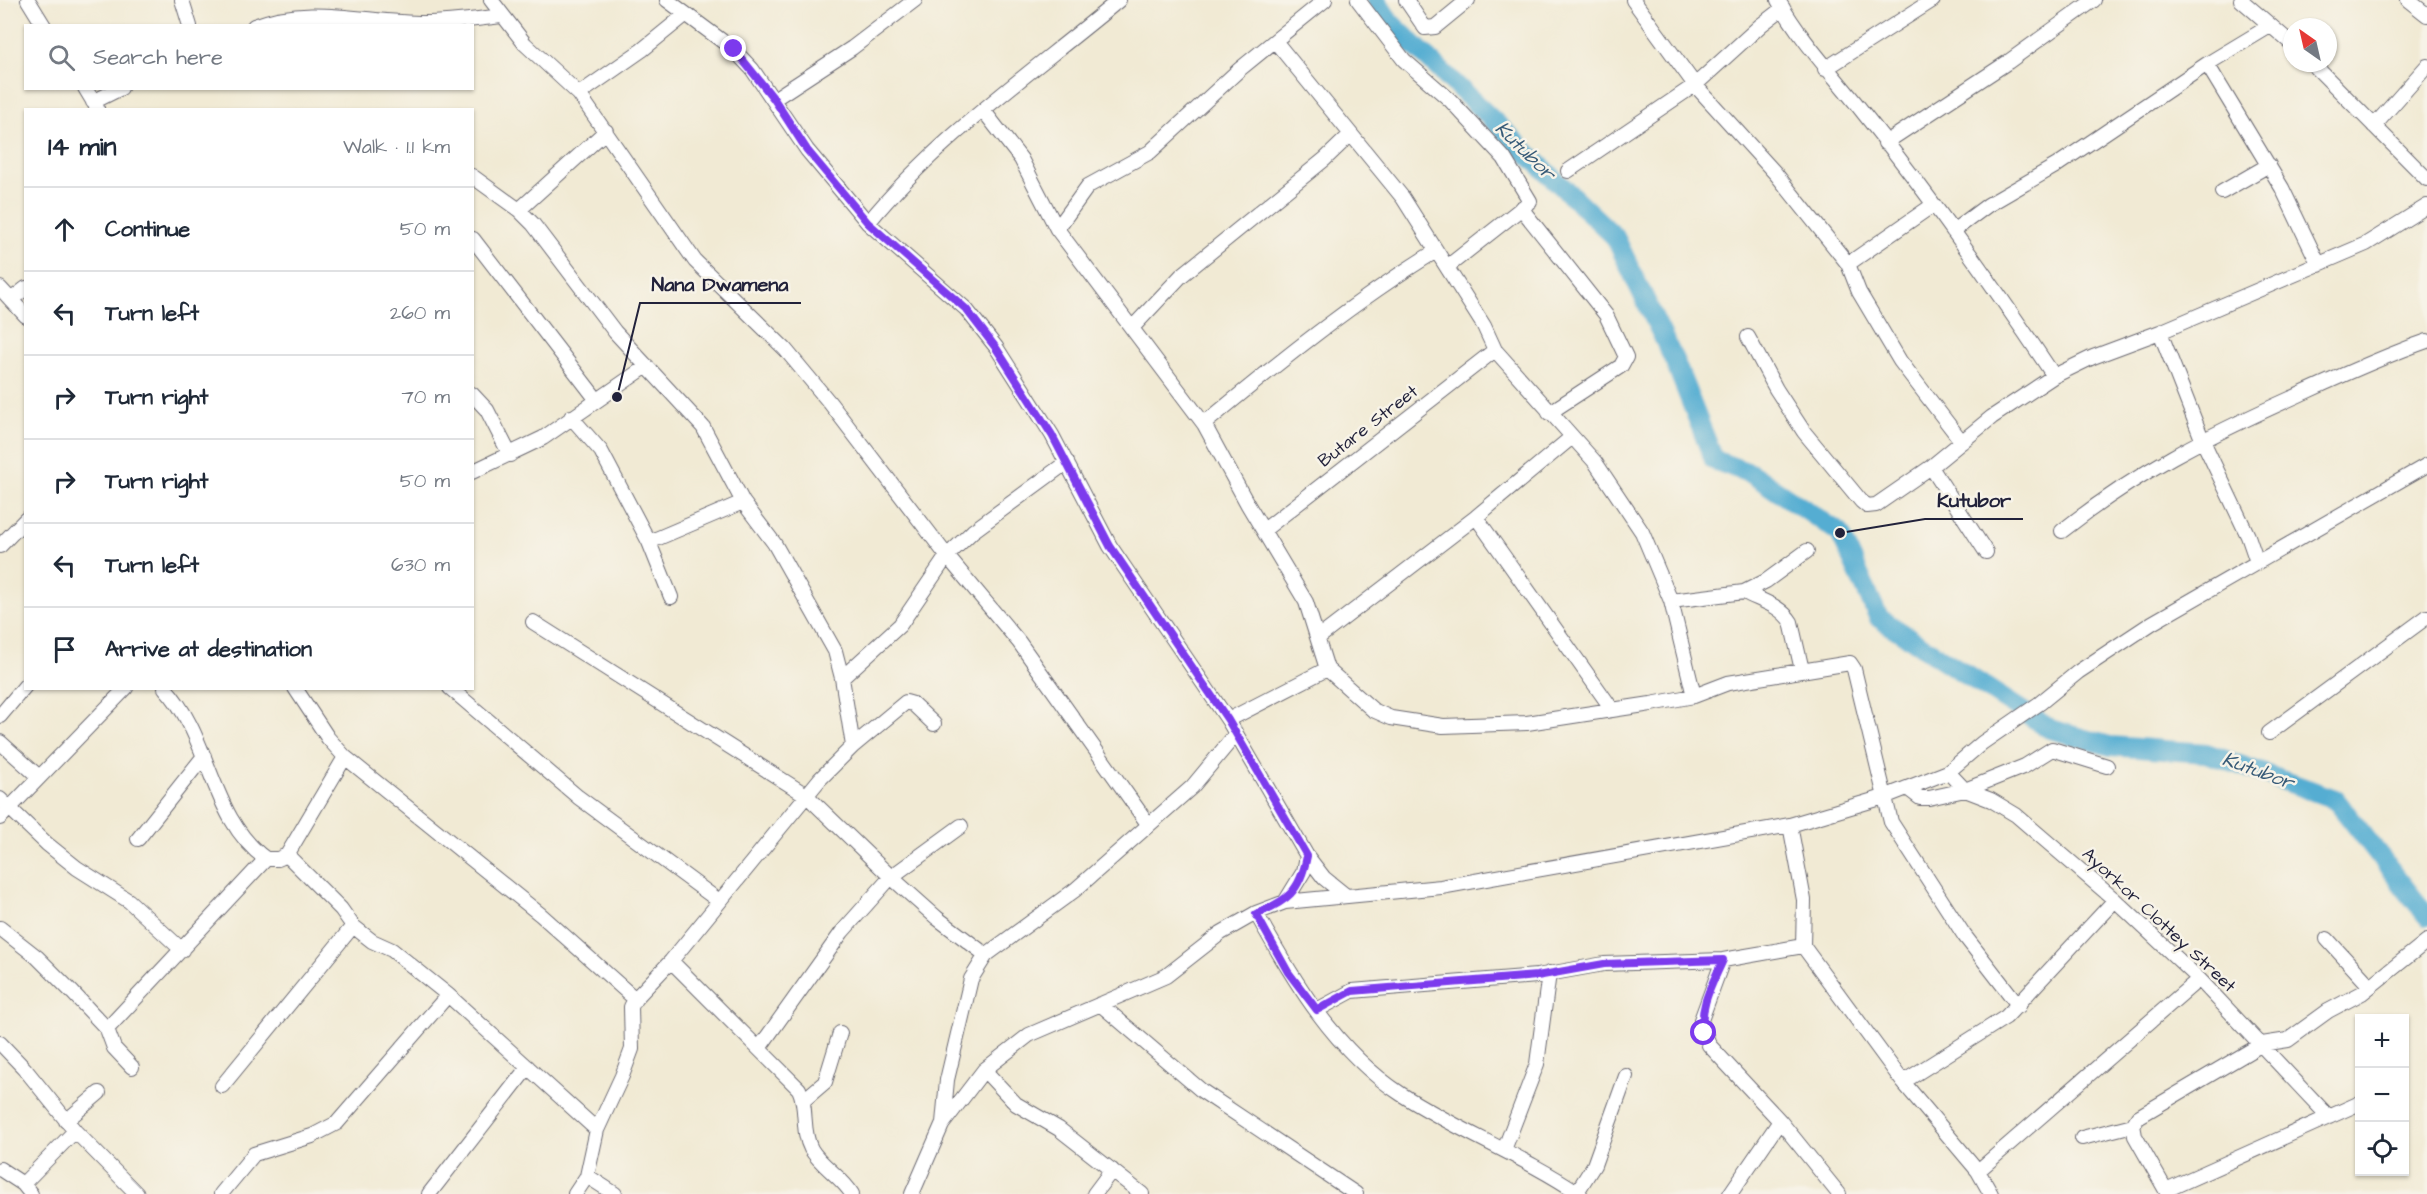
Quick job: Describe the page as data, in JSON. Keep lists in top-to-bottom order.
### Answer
{
  "streets": {
    "street": ["Butare Street", "Ayorkor Clottey Street"]
  },
  "water": ["Kutubor"],
  "places": ["Nana Dwamena", "Kutubor"],
  "north": "top left",
  "page": {
    "search": "Search here",
    "heading": ["14 min", "Walk · 1.1 km"],
    "list": [
      ["Continue", "50 m"],
      ["Turn left", "260 m"],
      ["Turn right", "70 m"],
      ["Turn right", "50 m"],
      ["Turn left", "630 m"],
      "Arrive at destination"
    ],
    "map_buttons": ["+", "−"]
  }
}
